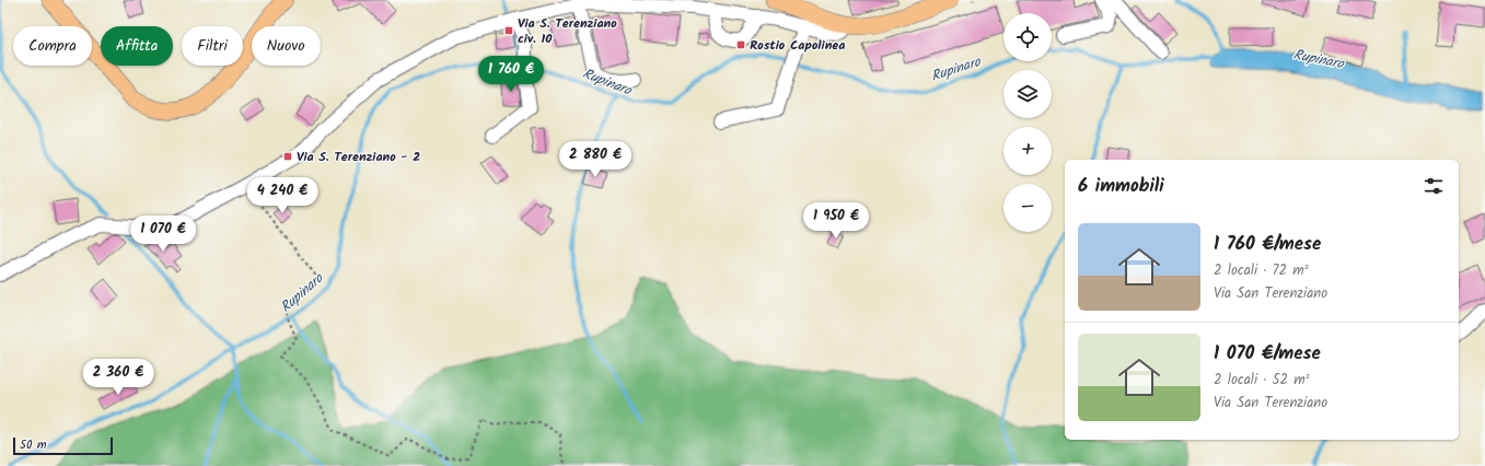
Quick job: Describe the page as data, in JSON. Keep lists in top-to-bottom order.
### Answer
{
  "water": ["Rupinaro"],
  "places": {
    "transit": ["Via S. Terenziano civ. 10", "Rostio Capolinea", "Via S. Terenziano - 2"]
  },
  "scale_bar": "50 m",
  "page": {
    "map_buttons": ["+", "−"],
    "chip": [
      "Compra",
      "Affitta",
      "Filtri",
      "Nuovo"
    ],
    "price": [
      "1 760 €",
      "2 880 €",
      "4 240 €",
      "1 950 €",
      "1 070 €",
      "2 360 €"
    ],
    "heading": "6 immobili",
    "list": [
      {
        "name": "1 760 €/mese",
        "note": "2 locali · 72 m² · Via San Terenziano"
      },
      {
        "name": "1 070 €/mese",
        "note": "2 locali · 52 m² · Via San Terenziano"
      }
    ],
    "scale": "50 m"
  }
}
